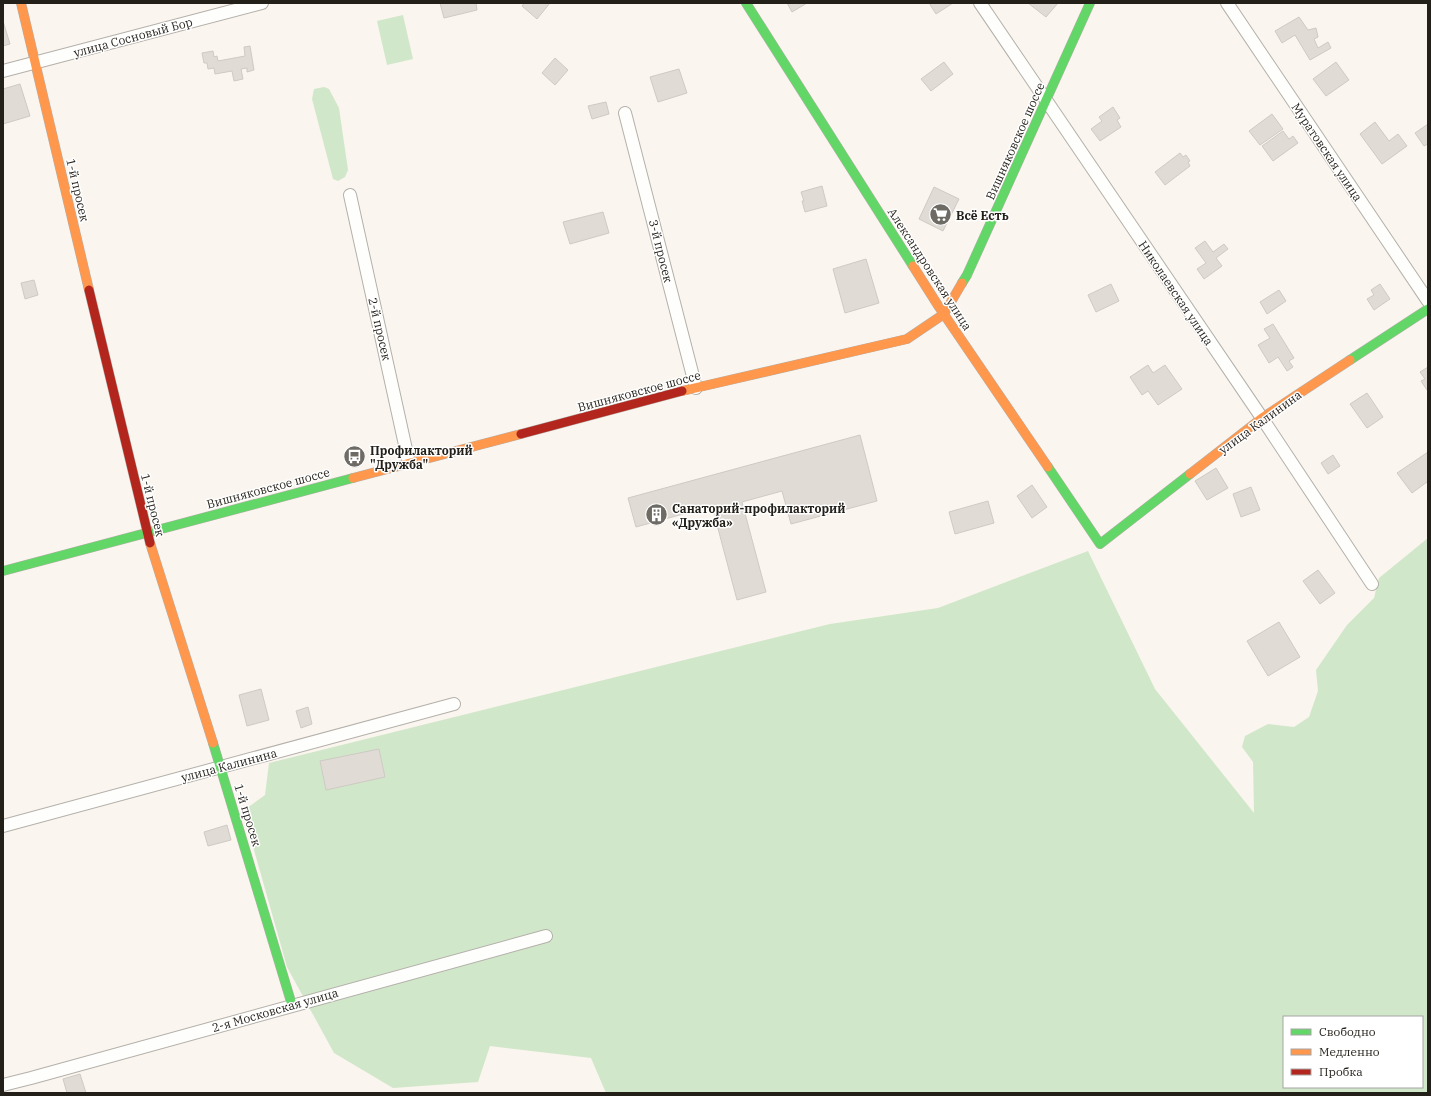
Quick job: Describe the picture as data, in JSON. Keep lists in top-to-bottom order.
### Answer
{
  "streets": {
    "street": [
      "улица Сосновый Бор",
      "Вишняковское шоссе",
      "Муратовская улица",
      "1-й просек",
      "3-й просек",
      "Александровская улица",
      "Николаевская улица",
      "2-й просек",
      "улица Калинина",
      "2-я Московская улица"
    ]
  },
  "crossings": [
    ["улица Сосновый Бор", "1-й просек"],
    ["Вишняковское шоссе", "1-й просек"],
    ["Вишняковское шоссе", "3-й просек"],
    ["Вишняковское шоссе", "Александровская улица"],
    ["Вишняковское шоссе", "Николаевская улица"],
    ["Вишняковское шоссе", "2-й просек"],
    ["1-й просек", "улица Калинина"],
    ["1-й просек", "2-я Московская улица"],
    ["Александровская улица", "улица Калинина"],
    ["Николаевская улица", "улица Калинина"]
  ],
  "places": {
    "supermarket": ["Всё Есть"],
    "bus stop": ["Профилакторий \"Дружба\""],
    "building": ["Санаторий-профилакторий «Дружба»"]
  },
  "legend": ["Свободно", "Медленно", "Пробка"]
}
